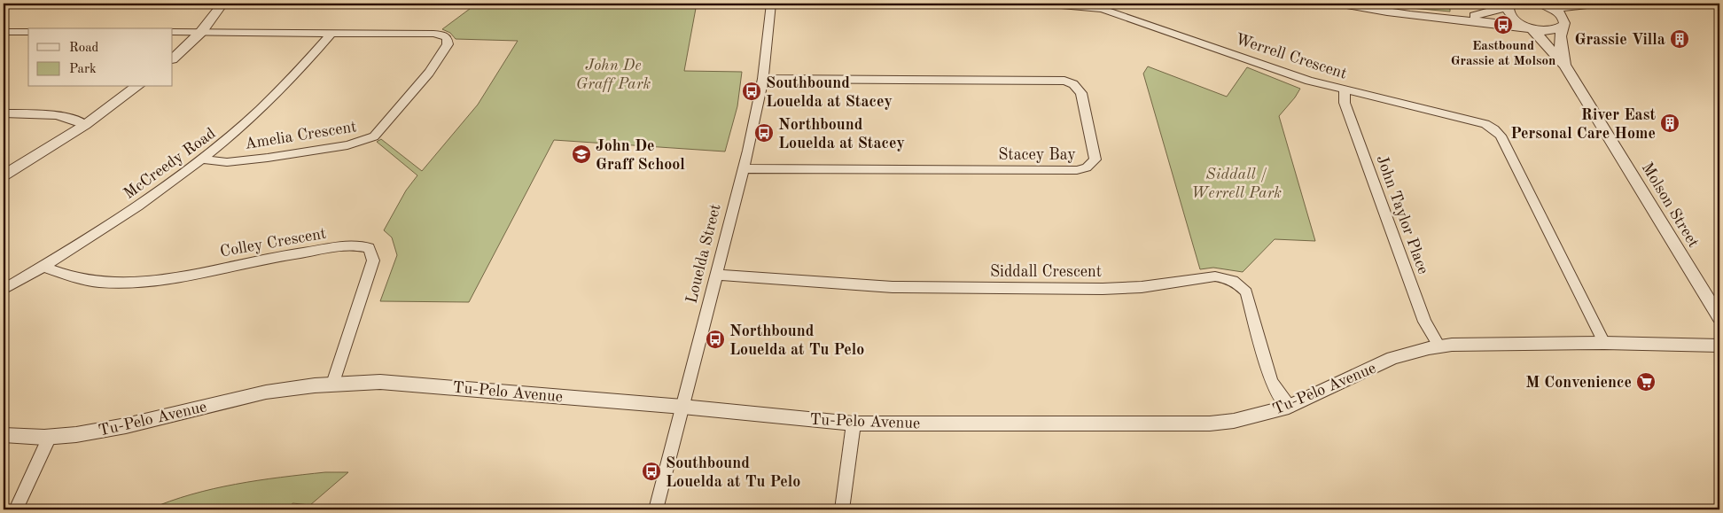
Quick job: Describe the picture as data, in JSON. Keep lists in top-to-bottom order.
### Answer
{
  "streets": {
    "street": [
      "Werrell Crescent",
      "Amelia Crescent",
      "Stacey Bay",
      "McCreedy Road",
      "Molson Street",
      "John Taylor Place",
      "Colley Crescent",
      "Louelda Street",
      "Siddall Crescent",
      "Tu-Pelo Avenue"
    ]
  },
  "crossings": [
    ["Werrell Crescent", "John Taylor Place"],
    ["Werrell Crescent", "Tu-Pelo Avenue"],
    ["Amelia Crescent", "McCreedy Road"],
    ["Stacey Bay", "Louelda Street"],
    ["McCreedy Road", "Colley Crescent"],
    ["John Taylor Place", "Tu-Pelo Avenue"],
    ["Colley Crescent", "Tu-Pelo Avenue"],
    ["Louelda Street", "Siddall Crescent"],
    ["Louelda Street", "Tu-Pelo Avenue"],
    ["Siddall Crescent", "Tu-Pelo Avenue"]
  ],
  "parks": ["John De Graff Park", "Siddall / Werrell Park"],
  "places": {
    "bus stop": [
      "Eastbound Grassie at Molson",
      "Southbound Louelda at Stacey",
      "Northbound Louelda at Stacey",
      "Northbound Louelda at Tu Pelo",
      "Southbound Louelda at Tu Pelo"
    ],
    "building": ["Grassie Villa", "River East Personal Care Home"],
    "school or university": ["John De Graff School"],
    "supermarket": ["M Convenience"]
  },
  "legend": ["Road", "Park"]
}
